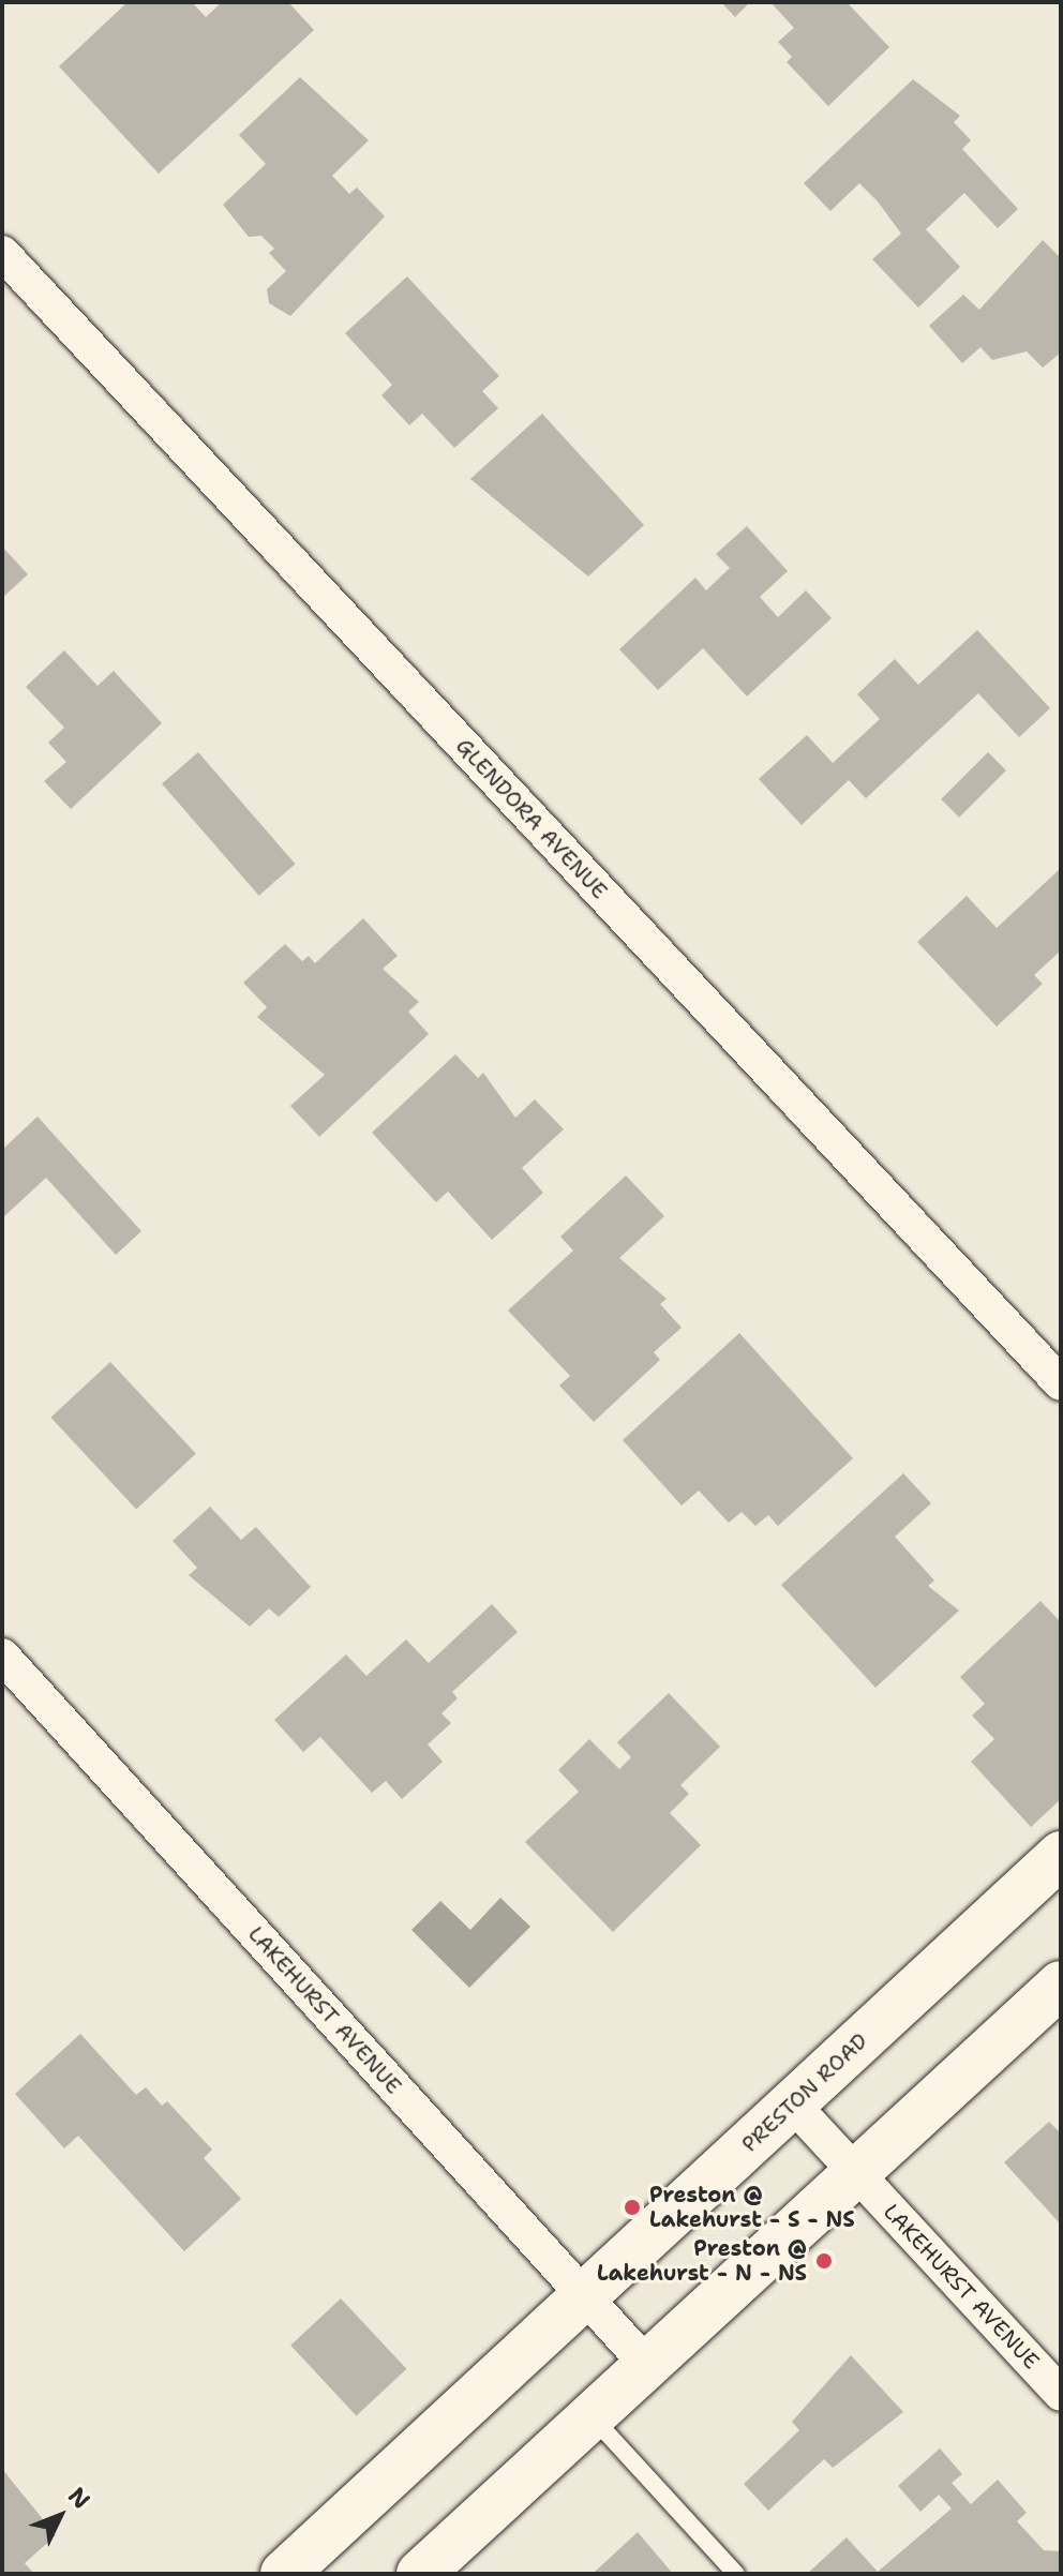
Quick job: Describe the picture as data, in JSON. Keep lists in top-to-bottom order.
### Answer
{
  "streets": {
    "main road": ["PRESTON ROAD"],
    "street": ["GLENDORA AVENUE", "LAKEHURST AVENUE"]
  },
  "crossings": [
    ["LAKEHURST AVENUE", "PRESTON ROAD"]
  ],
  "places": ["Preston @ Lakehurst - S - NS", "Preston @ Lakehurst - N - NS"],
  "north": "top right"
}
